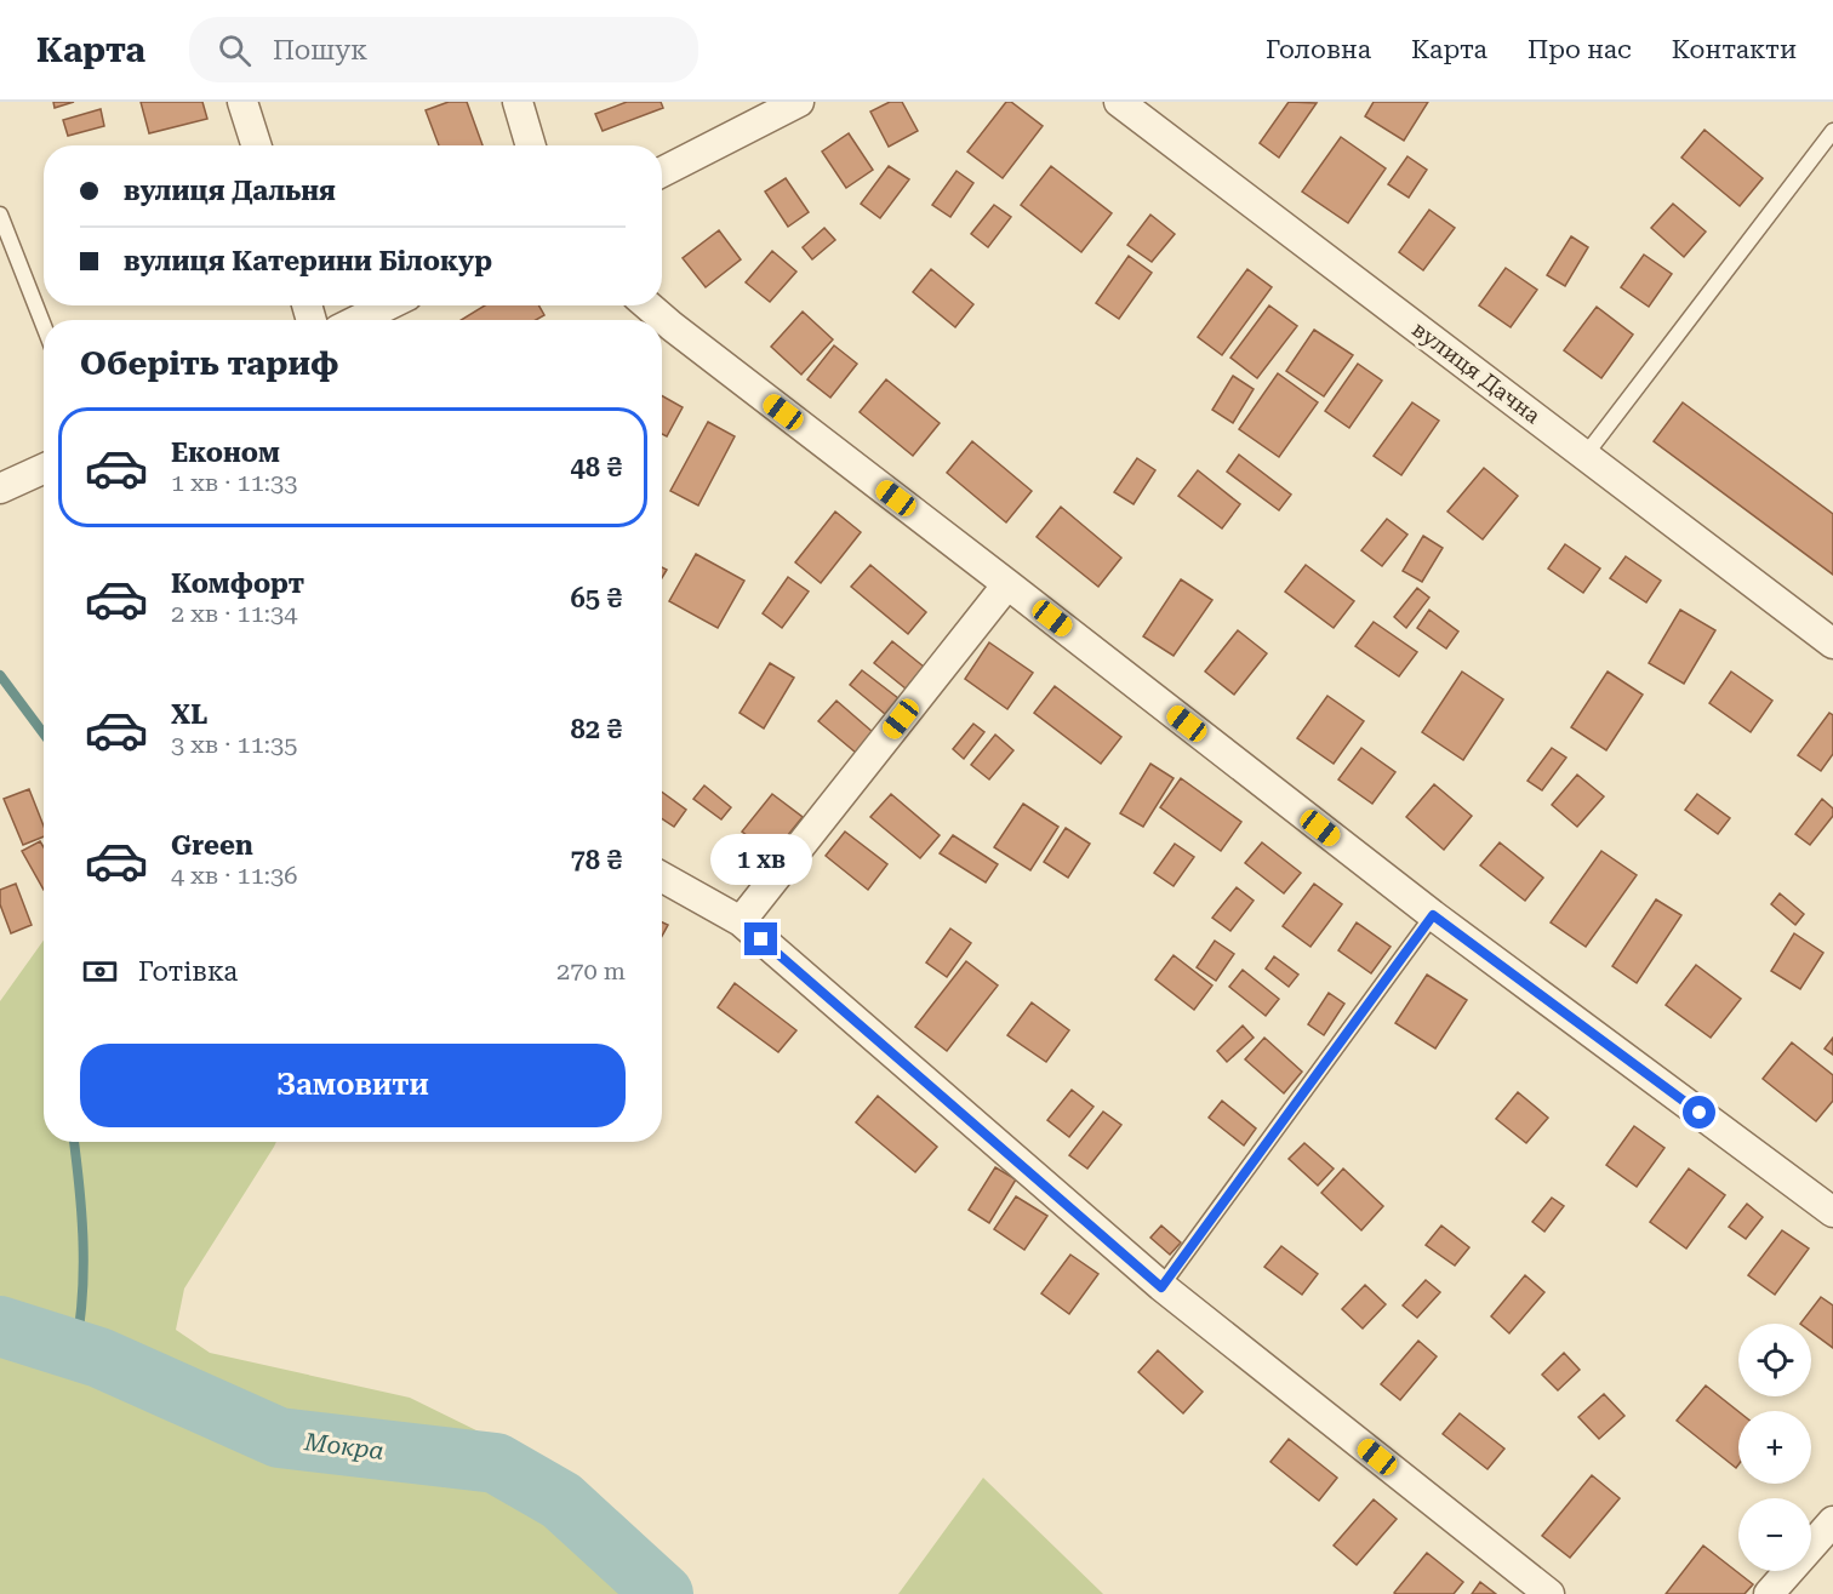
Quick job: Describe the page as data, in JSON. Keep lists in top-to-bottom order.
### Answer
{
  "streets": {
    "street": ["вулиця Дачна"]
  },
  "water": ["Мокра"],
  "page": {
    "header": "Карта",
    "search": "Пошук",
    "nav": [
      "Головна",
      "Карта",
      "Про нас",
      "Контакти"
    ],
    "banner": ["вулиця Дальня", "вулиця Катерини Білокур"],
    "heading": "Оберіть тариф",
    "list": [
      {
        "name": "Економ",
        "note": "1 хв · 11:33",
        "value": "48 ₴"
      },
      {
        "name": "Комфорт",
        "note": "2 хв · 11:34",
        "value": "65 ₴"
      },
      {
        "name": "XL",
        "note": "3 хв · 11:35",
        "value": "82 ₴"
      },
      {
        "name": "Green",
        "note": "4 хв · 11:36",
        "value": "78 ₴"
      }
    ],
    "bubble": "1 хв",
    "pay": ["Готівка", "270 m"],
    "buttons": "Замовити",
    "map_buttons": ["+", "−"]
  }
}
